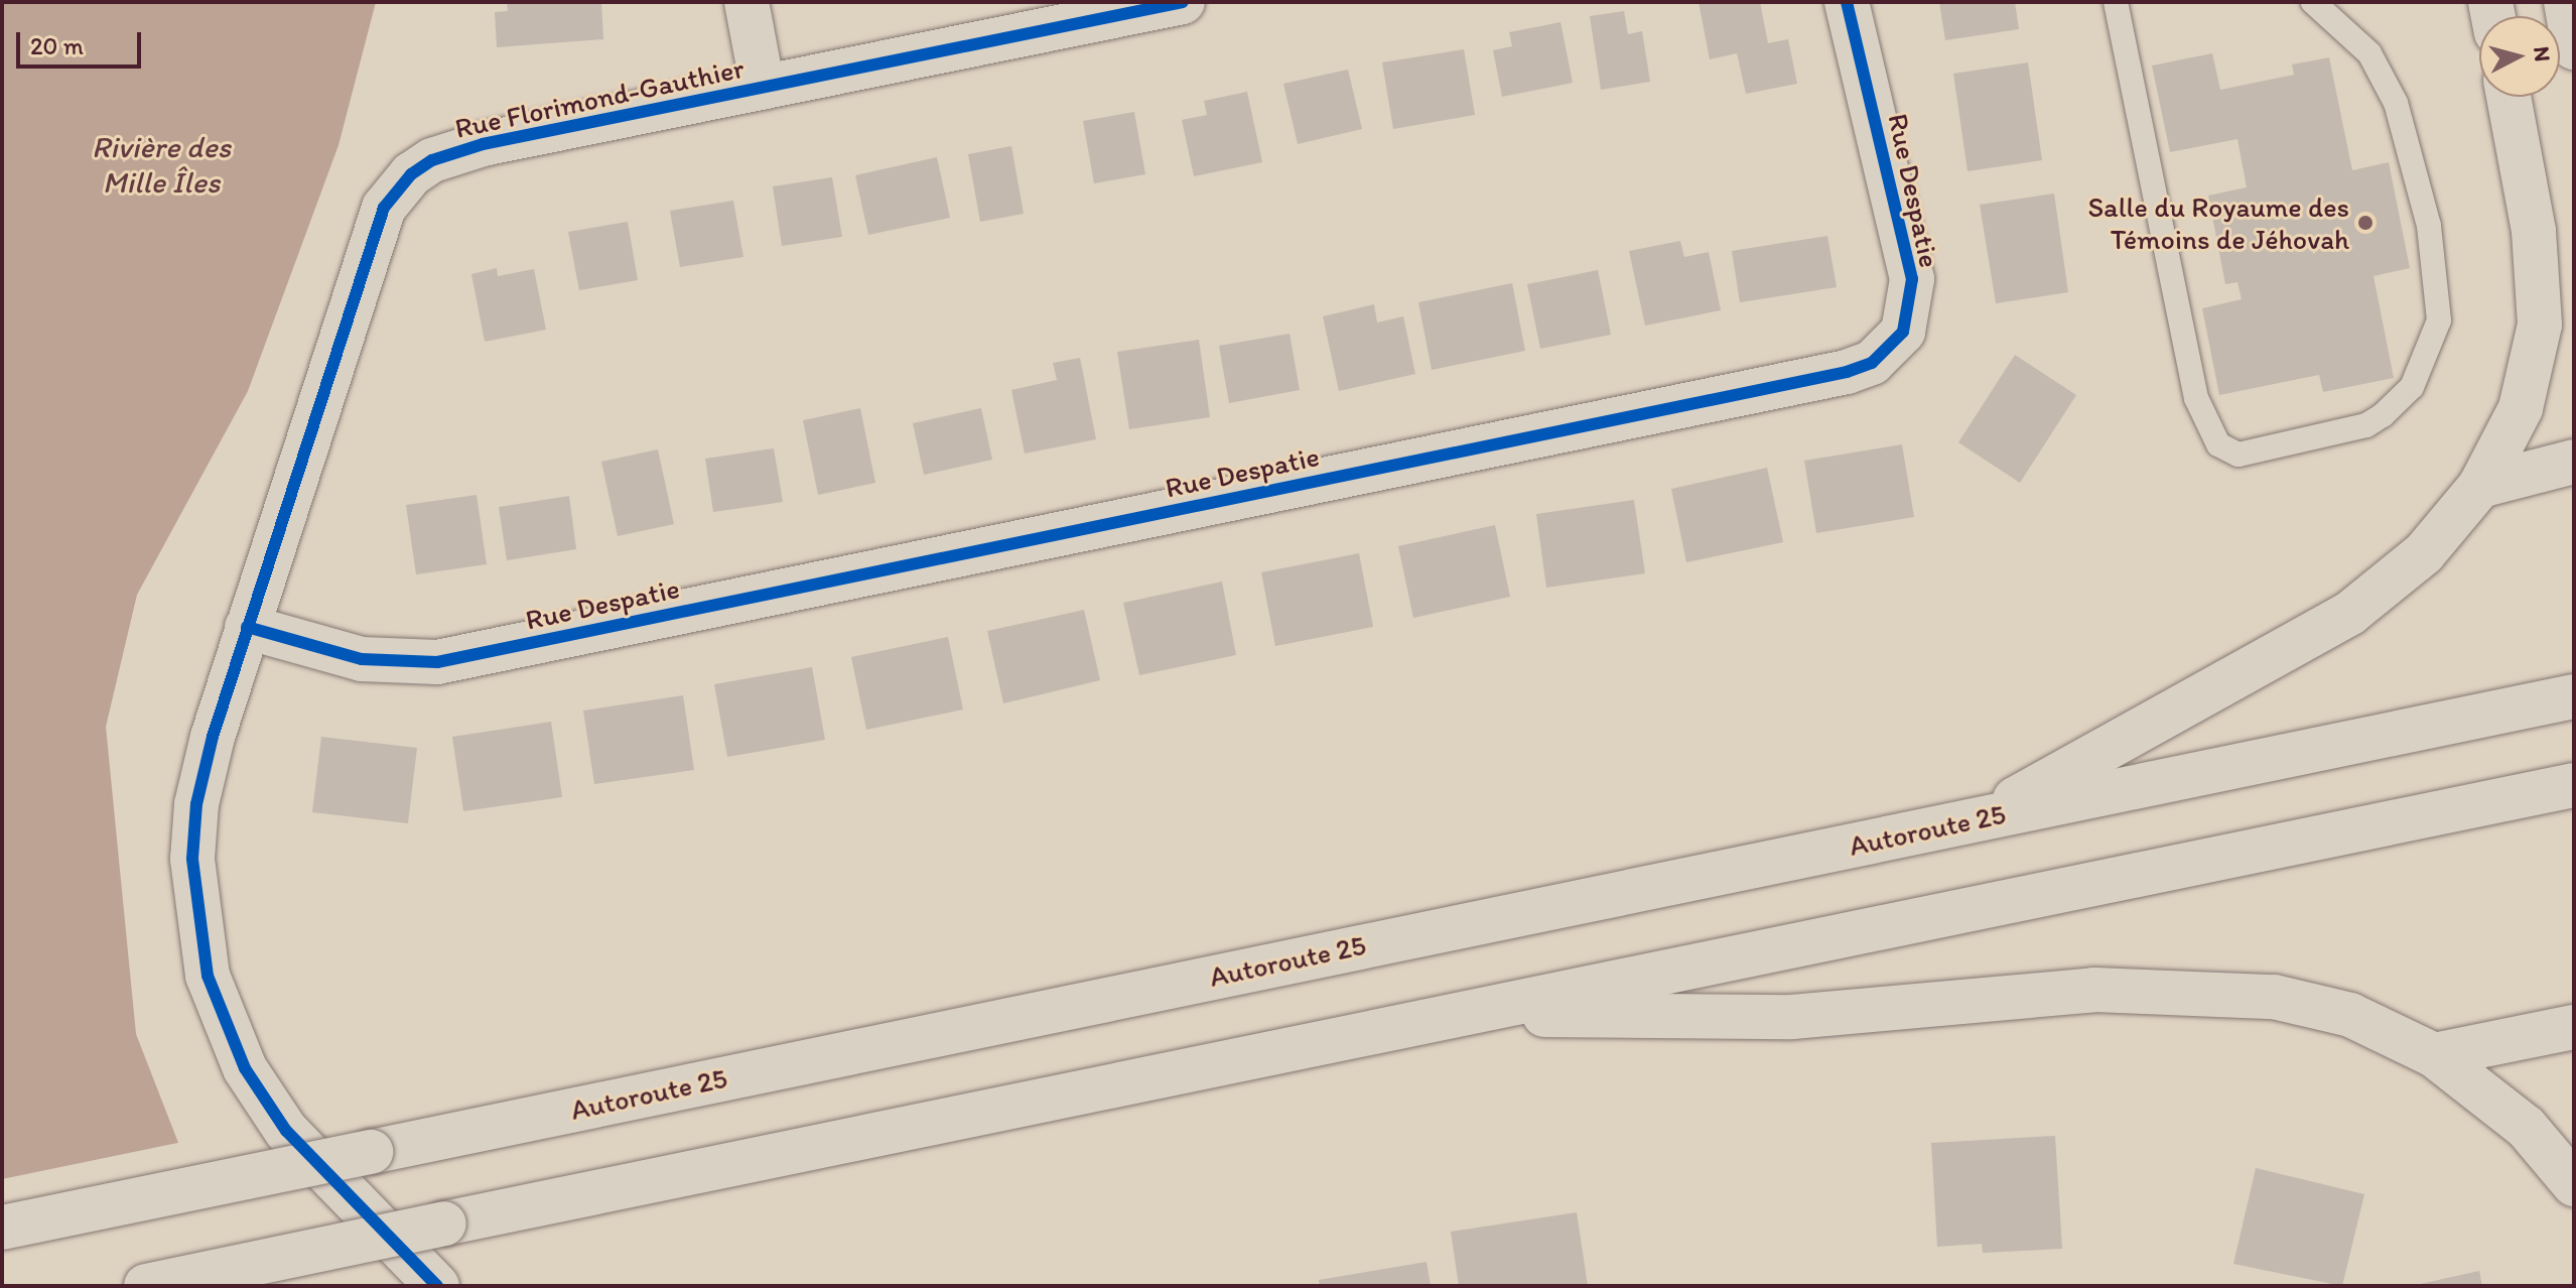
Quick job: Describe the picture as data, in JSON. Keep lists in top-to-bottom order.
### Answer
{
  "streets": {
    "main road": ["Rue Florimond-Gauthier", "Rue Despatie", "Autoroute 25"]
  },
  "crossings": [
    ["Rue Florimond-Gauthier", "Rue Despatie"]
  ],
  "water": ["Rivière des Mille Îles"],
  "places": ["Salle du Royaume des Témoins de Jéhovah"],
  "scale_bar": "20 m",
  "north": "right"
}
